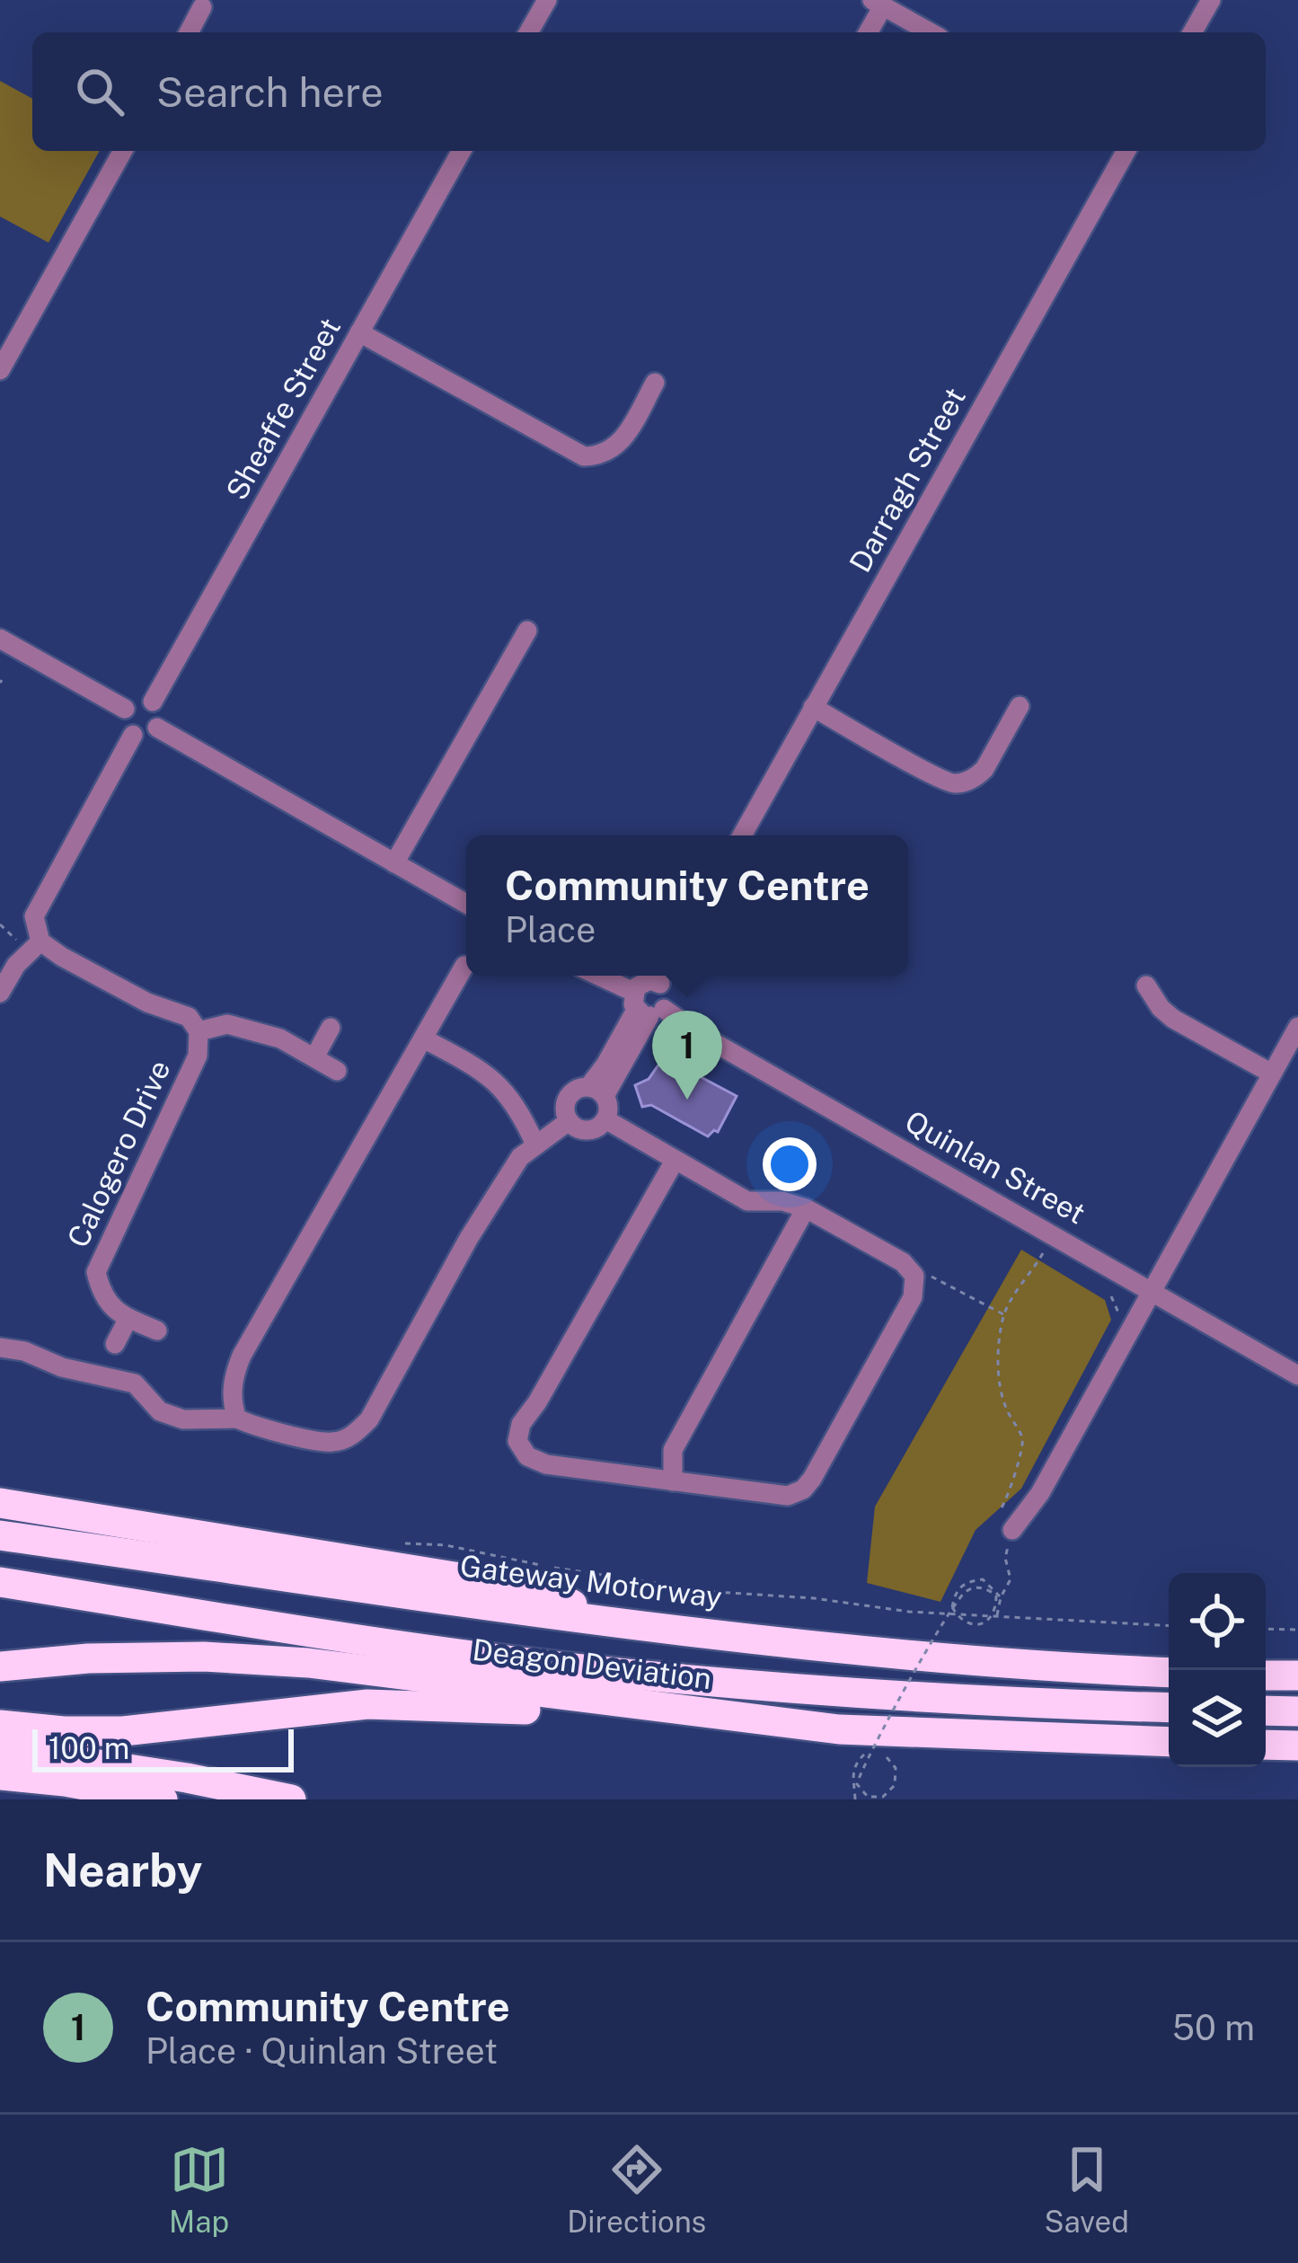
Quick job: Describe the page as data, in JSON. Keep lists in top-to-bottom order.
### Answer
{
  "streets": {
    "highway": ["Gateway Motorway", "Deagon Deviation"],
    "street": [
      "Sheaffe Street",
      "Darragh Street",
      "Calogero Drive",
      "Quinlan Street"
    ]
  },
  "scale_bar": "100 m",
  "page": {
    "search": "Search here",
    "popup": ["Community Centre", "Place"],
    "pins": "1",
    "scale": "100 m",
    "heading": "Nearby",
    "list": [
      {
        "mark": "1",
        "name": "Community Centre",
        "note": "Place · Quinlan Street",
        "value": "50 m"
      }
    ],
    "nav": ["Map", "Directions", "Saved"]
  }
}
